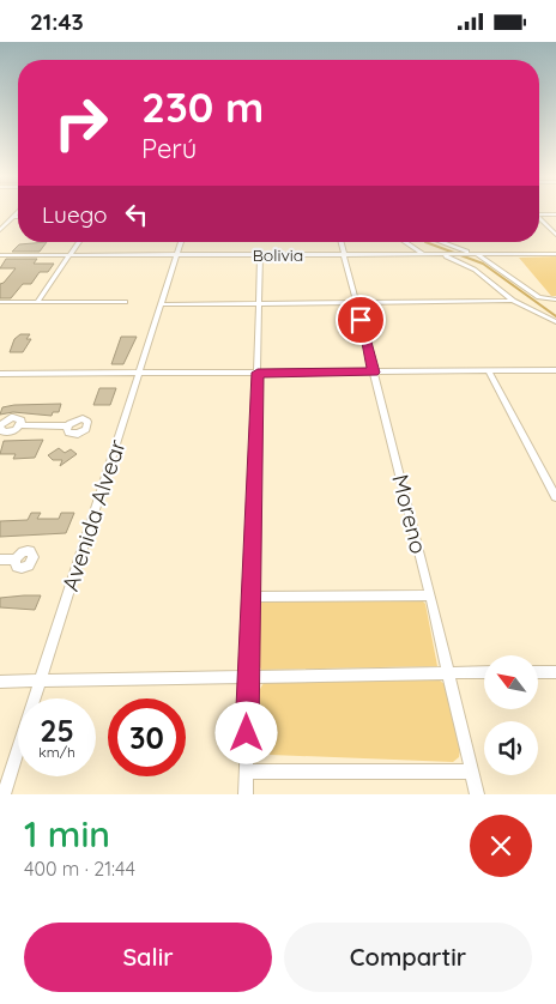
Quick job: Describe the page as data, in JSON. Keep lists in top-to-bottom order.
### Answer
{
  "streets": {
    "street": ["Bolivia", "Moreno", "Avenida Alvear"]
  },
  "crossings": [
    ["Bolivia", "Moreno"],
    ["Bolivia", "Avenida Alvear"]
  ],
  "north": "top left",
  "page": {
    "status": "21:43",
    "turn": ["230 m", "Perú"],
    "then": "Luego",
    "speed": "25 km/h",
    "limit": "30",
    "heading": ["1 min", "400 m · 21:44"],
    "buttons": ["Salir", "Compartir"]
  }
}
